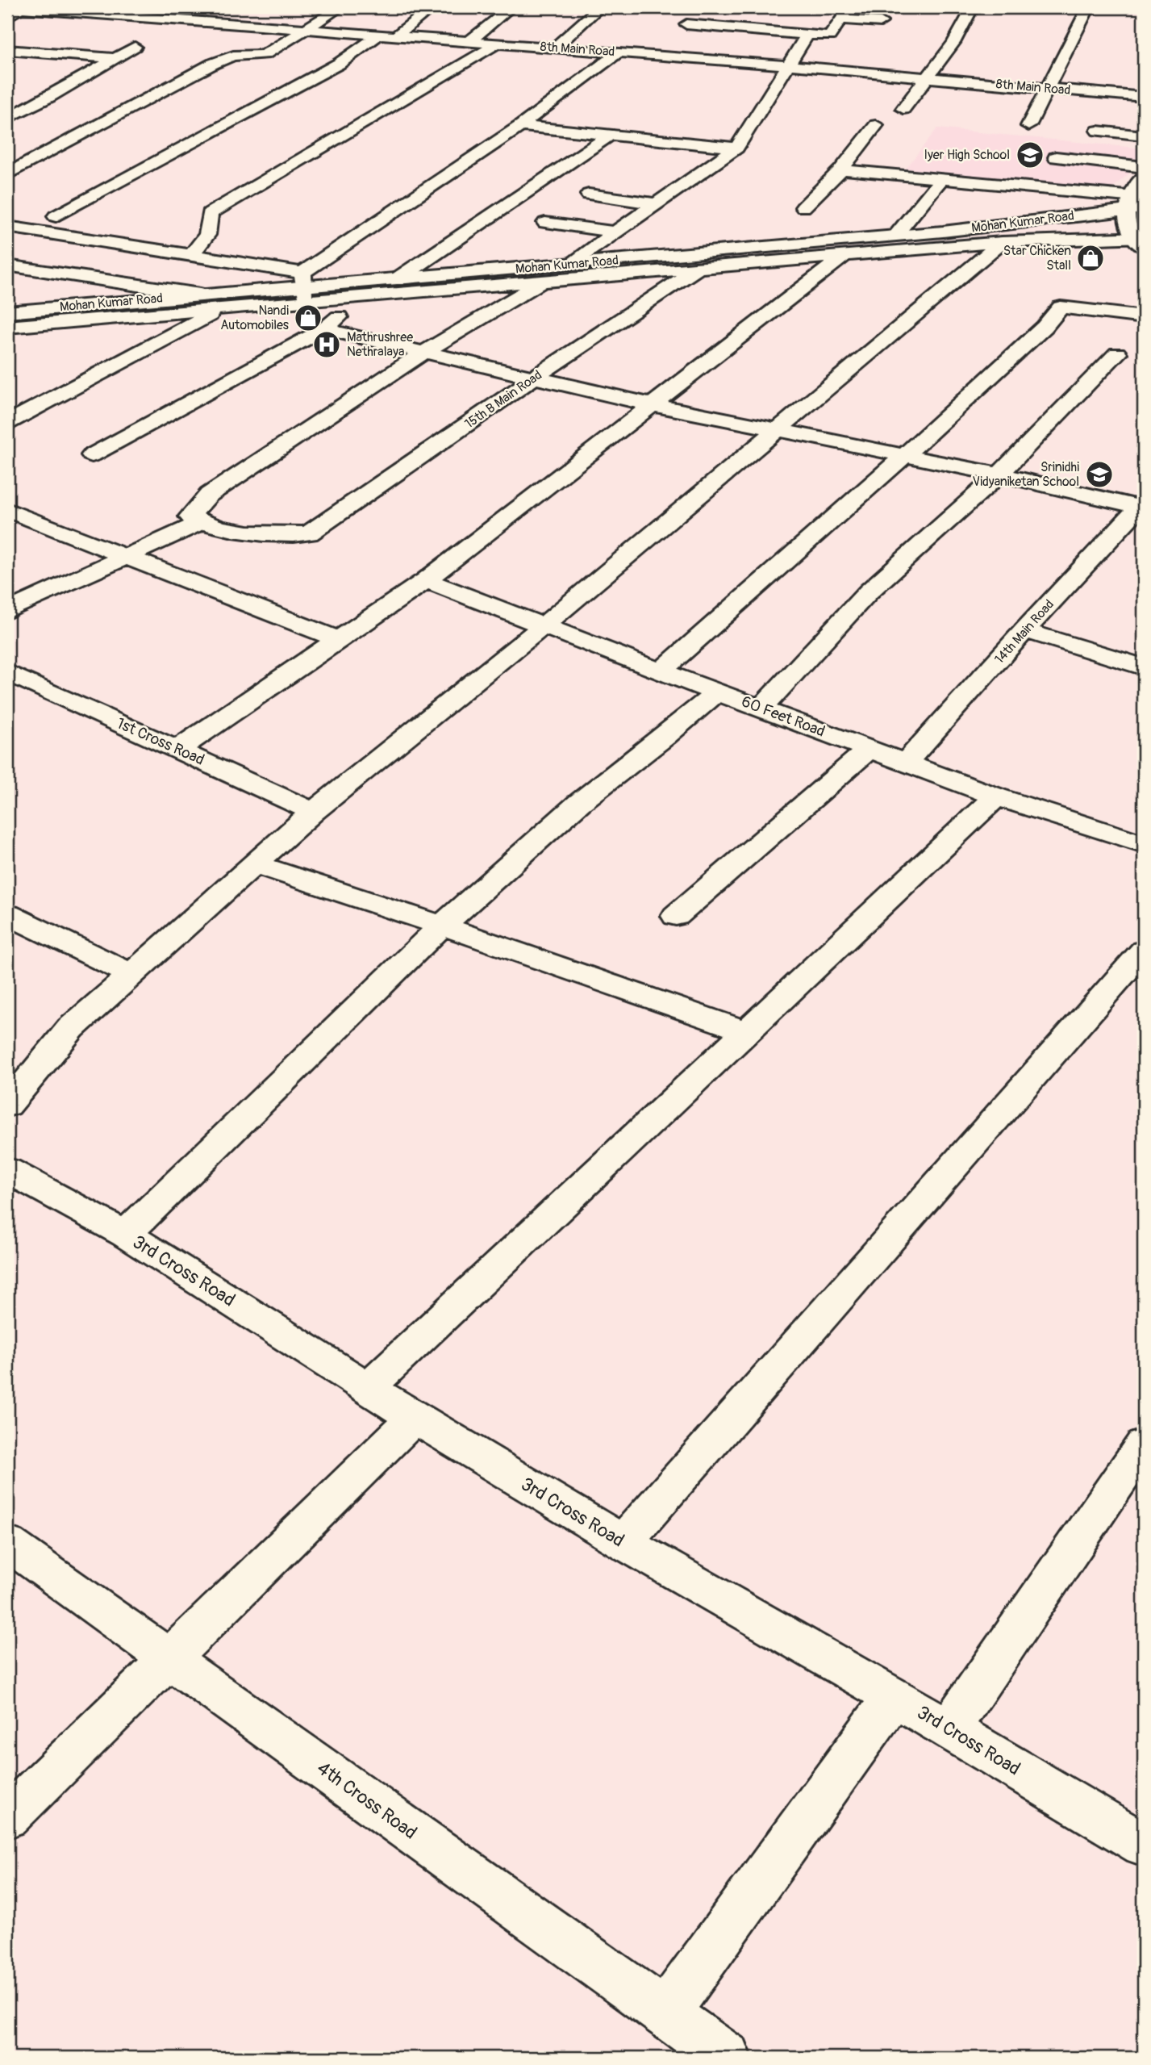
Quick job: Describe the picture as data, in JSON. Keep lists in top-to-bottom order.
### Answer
{
  "streets": {
    "street": [
      "8th Main Road",
      "Mohan Kumar Road",
      "15th B Main Road",
      "14th Main Road",
      "60 Feet Road",
      "1st Cross Road",
      "3rd Cross Road",
      "4th Cross Road"
    ]
  },
  "crossings": [
    ["14th Main Road", "60 Feet Road"]
  ],
  "places": {
    "school or university": ["Iyer High School", "Srinidhi Vidyaniketan School"],
    "shop": ["Star Chicken Stall", "Nandi Automobiles"],
    "hospital": ["Mathrushree Nethralaya"]
  }
}
